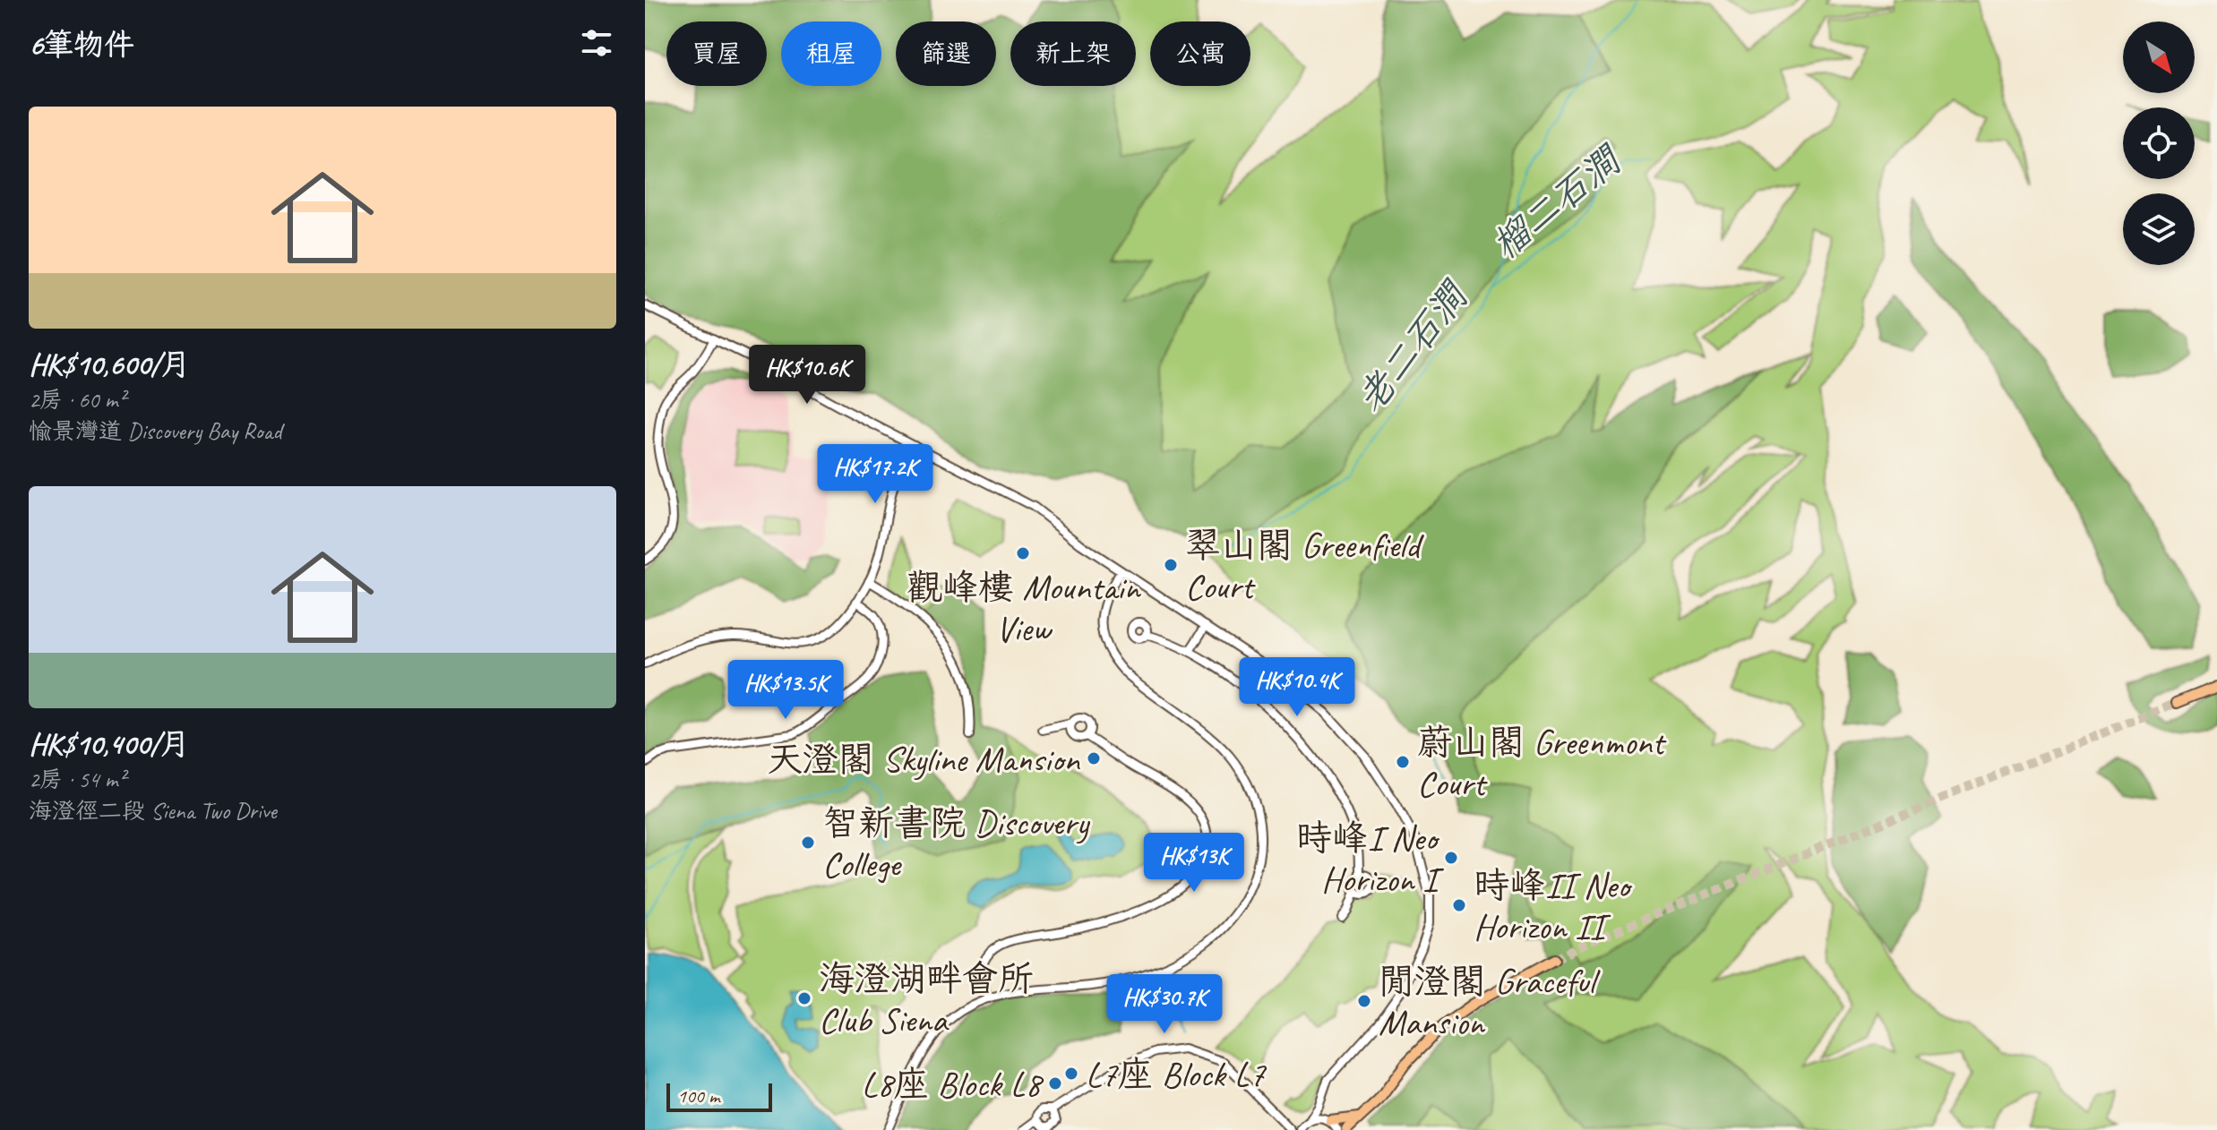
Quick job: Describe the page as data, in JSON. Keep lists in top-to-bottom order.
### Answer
{
  "water": ["榴二石澗", "老二石澗"],
  "places": [
    "觀峰樓 Mountain View",
    "翠山閣 Greenfield Court",
    "天澄閣 Skyline Mansion",
    "蔚山閣 Greenmont Court",
    "智新書院 Discovery College",
    "時峰I Neo Horizon I",
    "時峰II Neo Horizon II",
    "海澄湖畔會所 Club Siena",
    "閒澄閣 Graceful Mansion",
    "L7座 Block L7",
    "L8座 Block L8"
  ],
  "scale_bar": "100 m",
  "north": "bottom right",
  "page": {
    "heading": "6筆物件",
    "chip": [
      "買屋",
      "租屋",
      "篩選",
      "新上架",
      "公寓"
    ],
    "list": [
      {
        "name": "HK$10,600/月",
        "note": "2房 · 60 m² · 愉景灣道 Discovery Bay Road"
      },
      {
        "name": "HK$10,400/月",
        "note": "2房 · 54 m² · 海澄徑二段 Siena Two Drive"
      }
    ],
    "price": [
      "HK$10.6K",
      "HK$17.2K",
      "HK$10.4K",
      "HK$13.5K",
      "HK$13K",
      "HK$30.7K"
    ],
    "scale": "100 m"
  }
}
